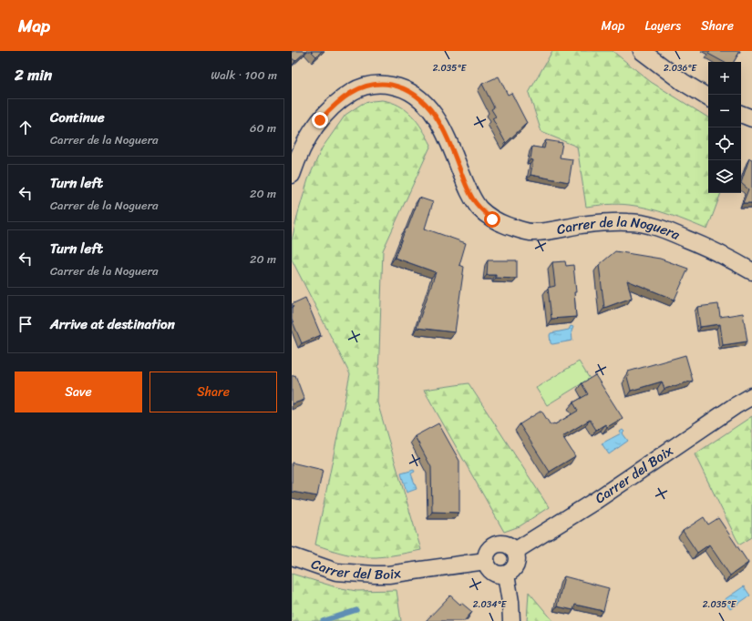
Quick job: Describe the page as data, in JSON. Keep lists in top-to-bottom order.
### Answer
{
  "streets": {
    "street": ["Carrer de la Noguera", "Carrer del Boix"]
  },
  "page": {
    "header": "Map",
    "nav": ["Map", "Layers", "Share"],
    "heading": ["2 min", "Walk · 100 m"],
    "map_buttons": ["+", "−"],
    "list": [
      ["Continue", "Carrer de la Noguera", "60 m"],
      ["Turn left", "Carrer de la Noguera", "20 m"],
      ["Turn left", "Carrer de la Noguera", "20 m"],
      "Arrive at destination"
    ],
    "buttons": ["Save", "Share"]
  },
  "coordinates": ["2.035°E", "2.036°E", "2.034°E"]
}
